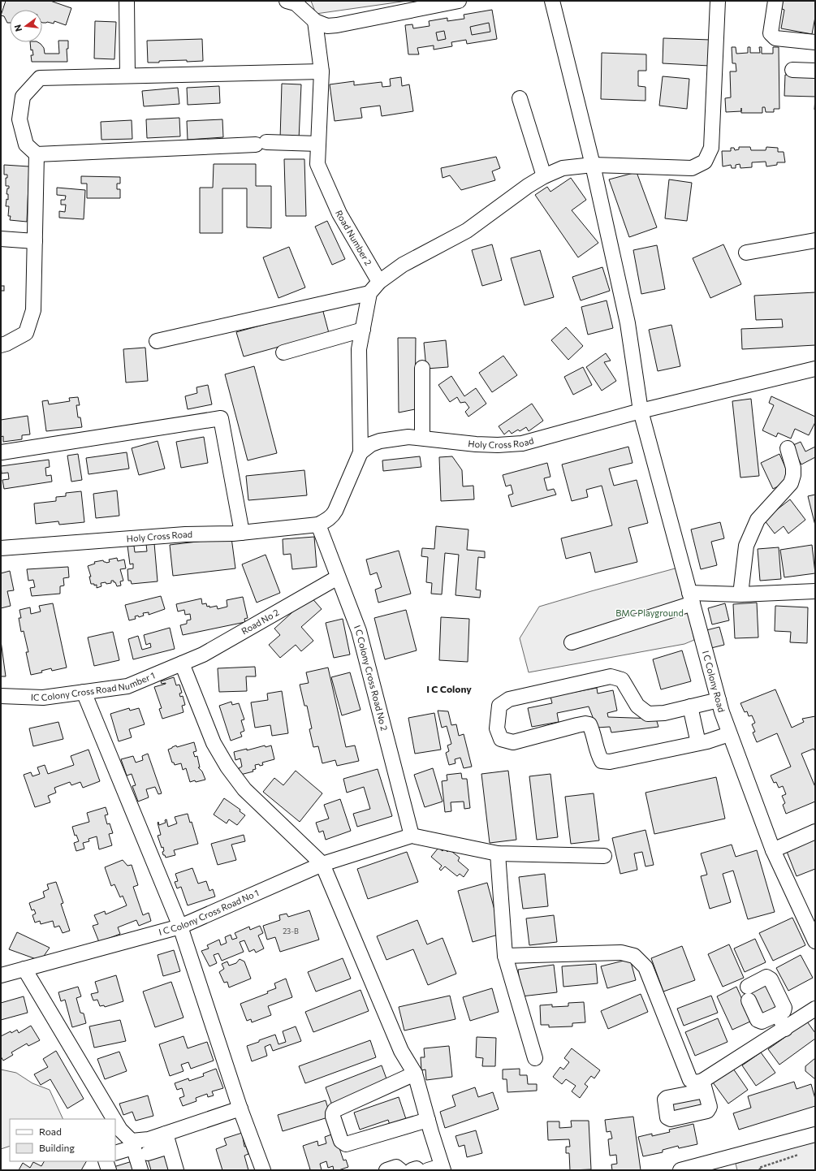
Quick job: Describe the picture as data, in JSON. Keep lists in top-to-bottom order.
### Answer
{
  "streets": {
    "street": [
      "Road Number 2",
      "Holy Cross Road",
      "Road No 2",
      "I C Colony Cross Road No 2",
      "I C Colony Road",
      "IC Colony Cross Road Number 1",
      "I C Colony Cross Road No 1"
    ]
  },
  "crossings": [
    ["Holy Cross Road", "I C Colony Cross Road No 2"],
    ["Holy Cross Road", "I C Colony Road"],
    ["Road No 2", "I C Colony Cross Road No 2"],
    ["Road No 2", "IC Colony Cross Road Number 1"],
    ["I C Colony Cross Road No 2", "I C Colony Cross Road No 1"]
  ],
  "districts": ["I C Colony"],
  "parks": ["BMC Playground"],
  "house_numbers": ["23-B"],
  "legend": ["Road", "Building"],
  "north": "left"
}
